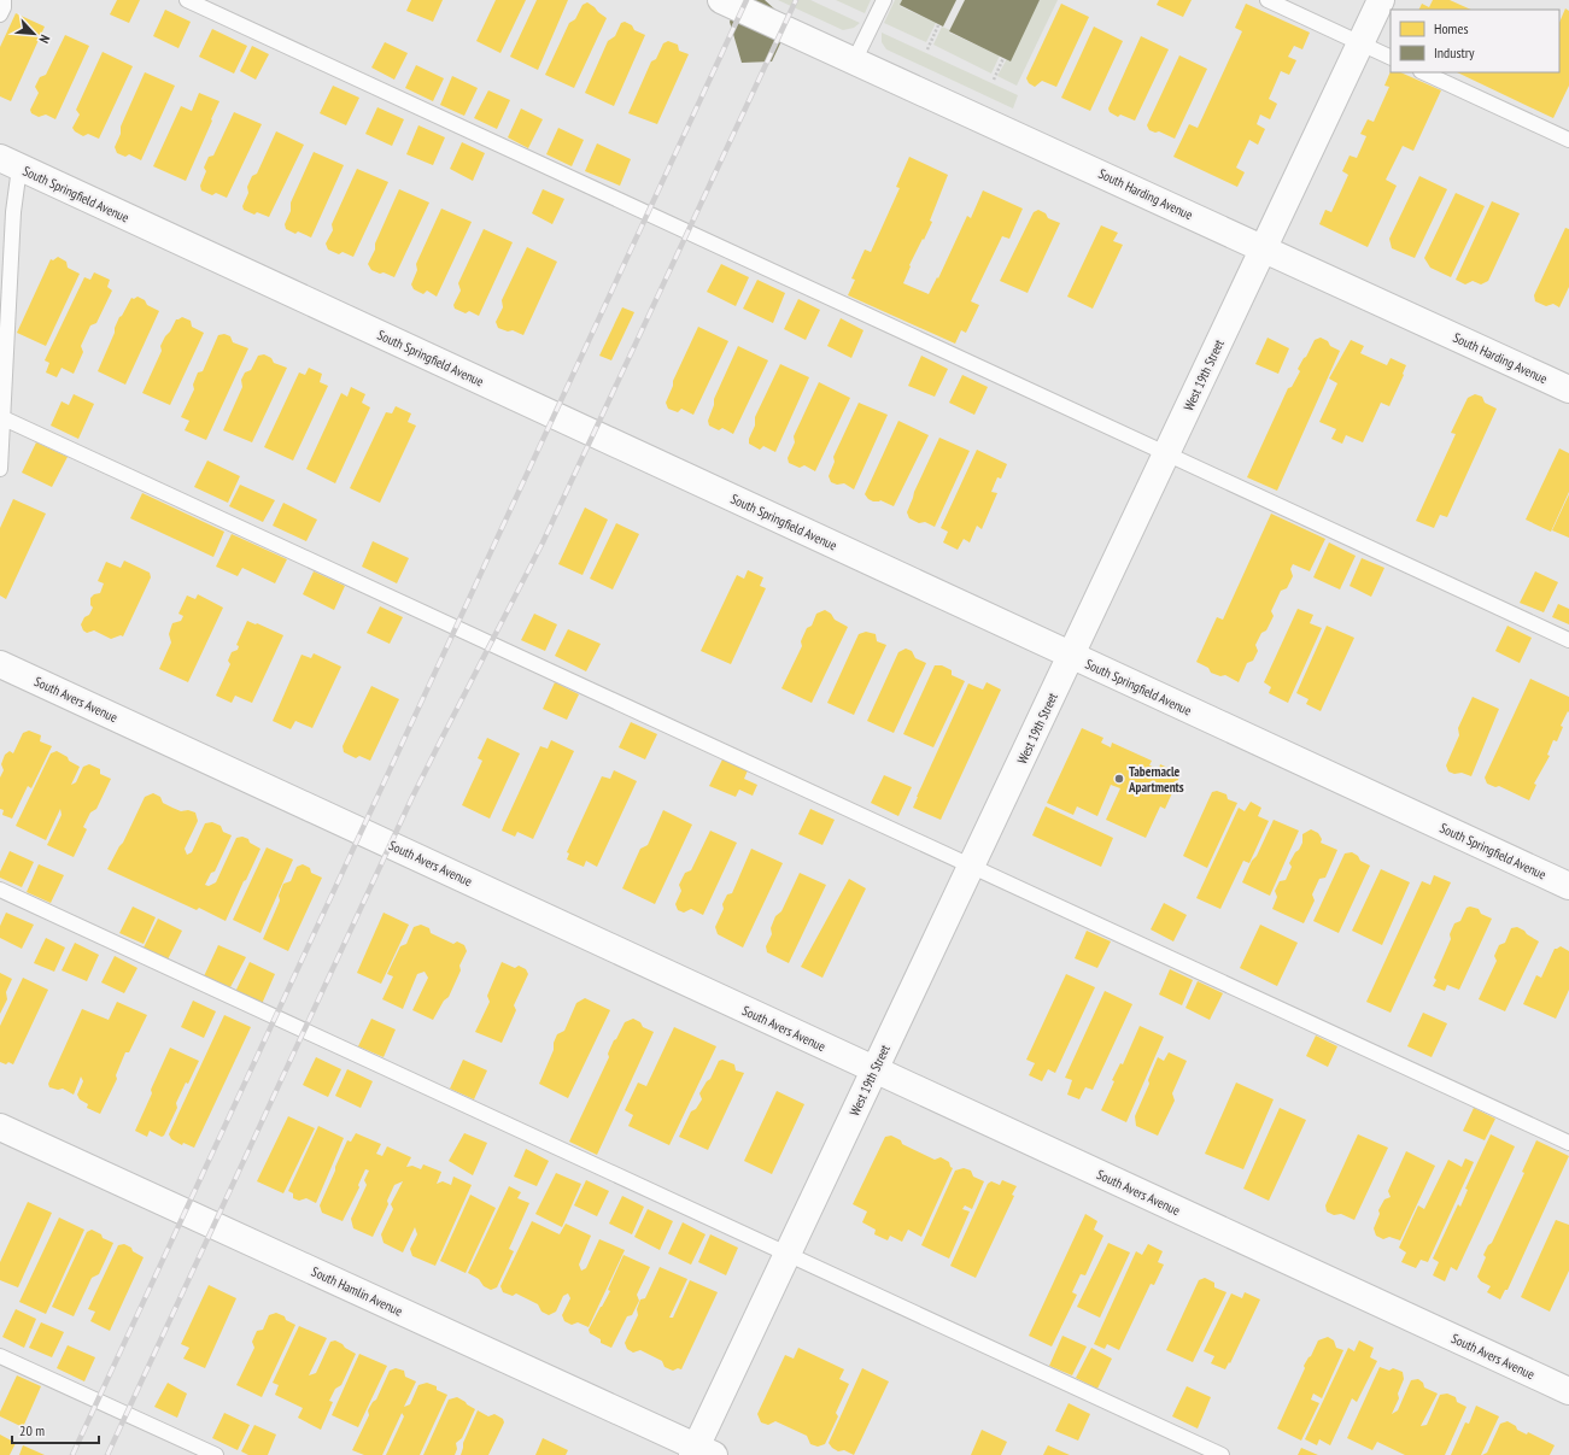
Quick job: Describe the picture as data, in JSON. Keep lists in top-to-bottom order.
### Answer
{
  "streets": {
    "street": [
      "South Springfield Avenue",
      "South Harding Avenue",
      "West 19th Street",
      "South Avers Avenue",
      "South Hamlin Avenue"
    ]
  },
  "crossings": [
    ["South Springfield Avenue", "West 19th Street"],
    ["South Harding Avenue", "West 19th Street"],
    ["West 19th Street", "South Avers Avenue"],
    ["West 19th Street", "South Hamlin Avenue"]
  ],
  "places": ["Tabernacle Apartments"],
  "legend": ["Homes", "Industry"],
  "scale_bar": "20 m",
  "north": "bottom right"
}
